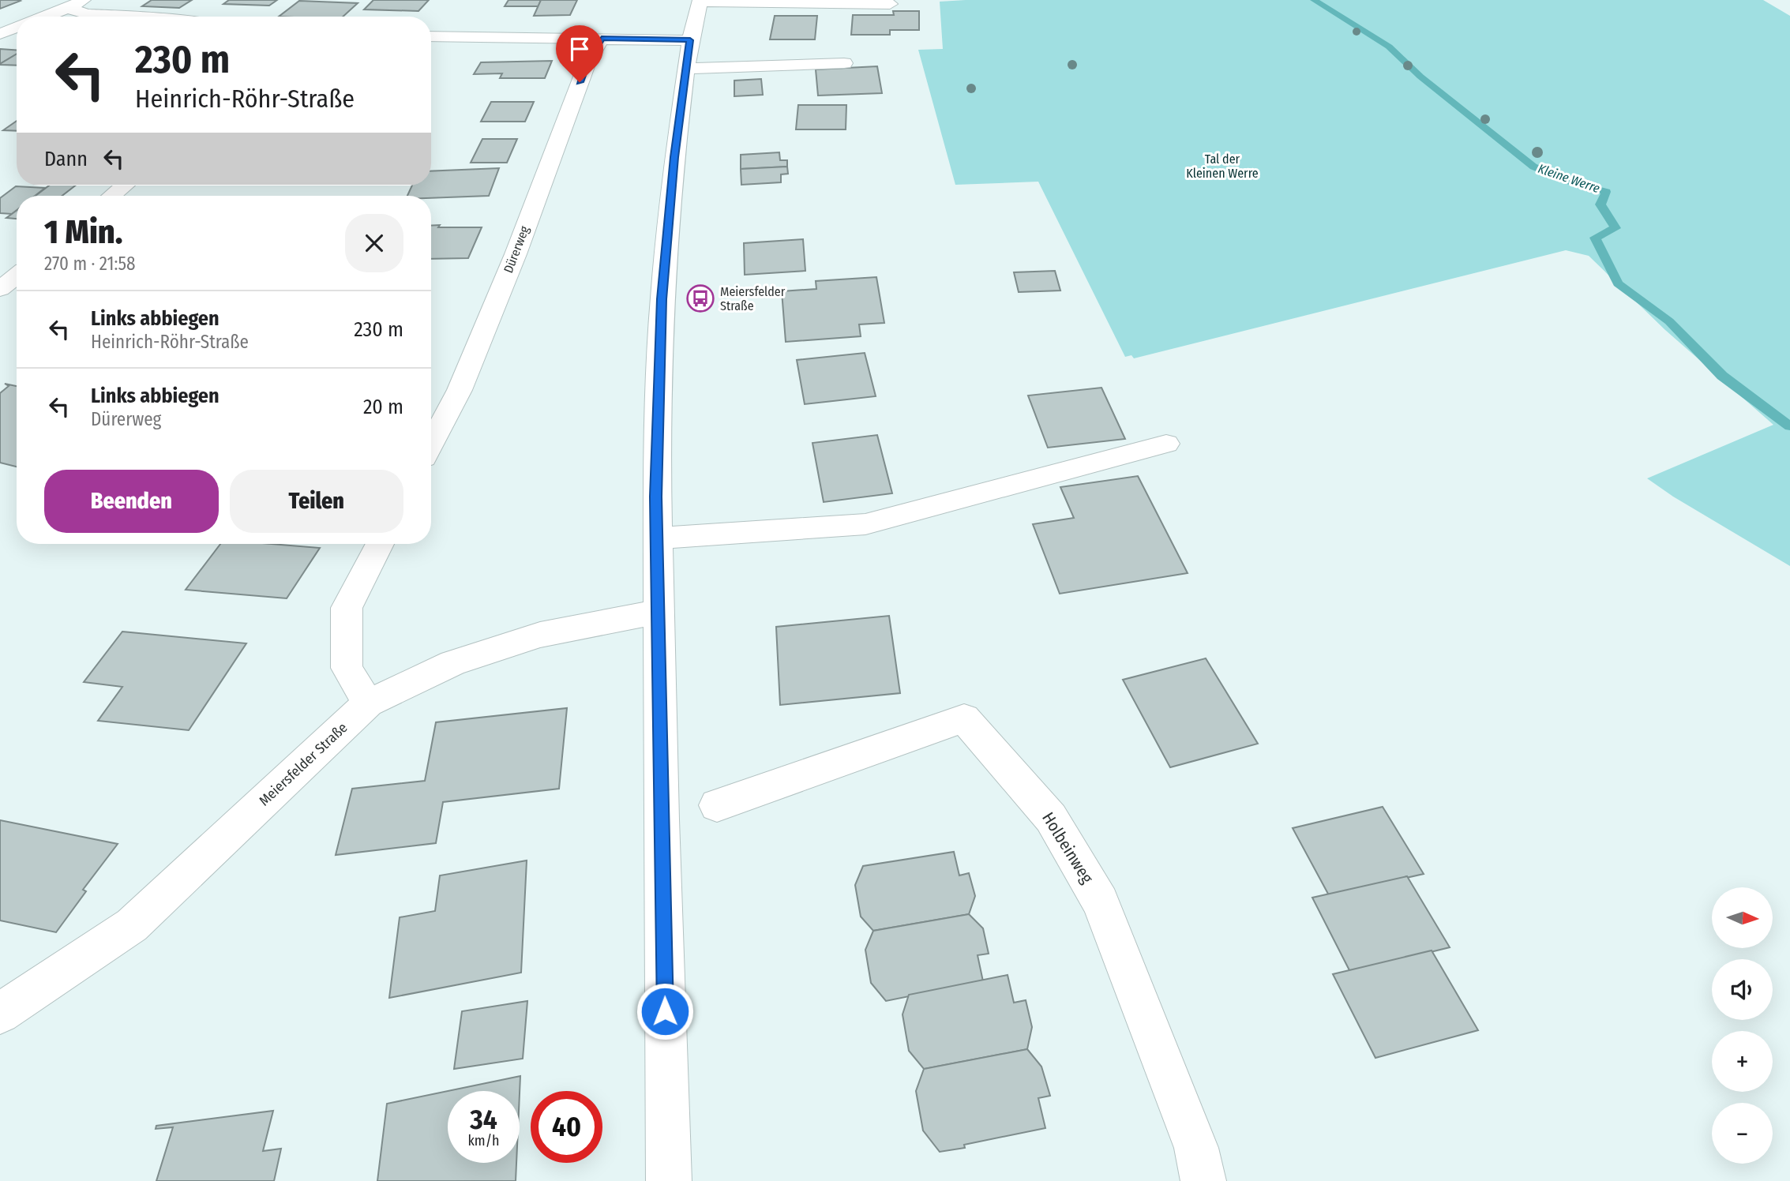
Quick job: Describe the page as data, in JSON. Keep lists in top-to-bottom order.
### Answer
{
  "streets": {
    "street": ["Dürerweg", "Meiersfelder Straße", "Holbeinweg"]
  },
  "water": ["Kleine Werre"],
  "parks": ["Tal der Kleinen Werre"],
  "places": {
    "bus stop": ["Meiersfelder Straße"]
  },
  "north": "right",
  "page": {
    "turn": ["230 m", "Heinrich-Röhr-Straße"],
    "then": "Dann",
    "heading": ["1 Min.", "270 m · 21:58"],
    "list": [
      {
        "name": "Links abbiegen",
        "note": "Heinrich-Röhr-Straße",
        "value": "230 m"
      },
      {
        "name": "Links abbiegen",
        "note": "Dürerweg",
        "value": "20 m"
      }
    ],
    "buttons": ["Beenden", "Teilen"],
    "map_buttons": ["+", "−"],
    "speed": "34 km/h",
    "limit": "40"
  }
}
